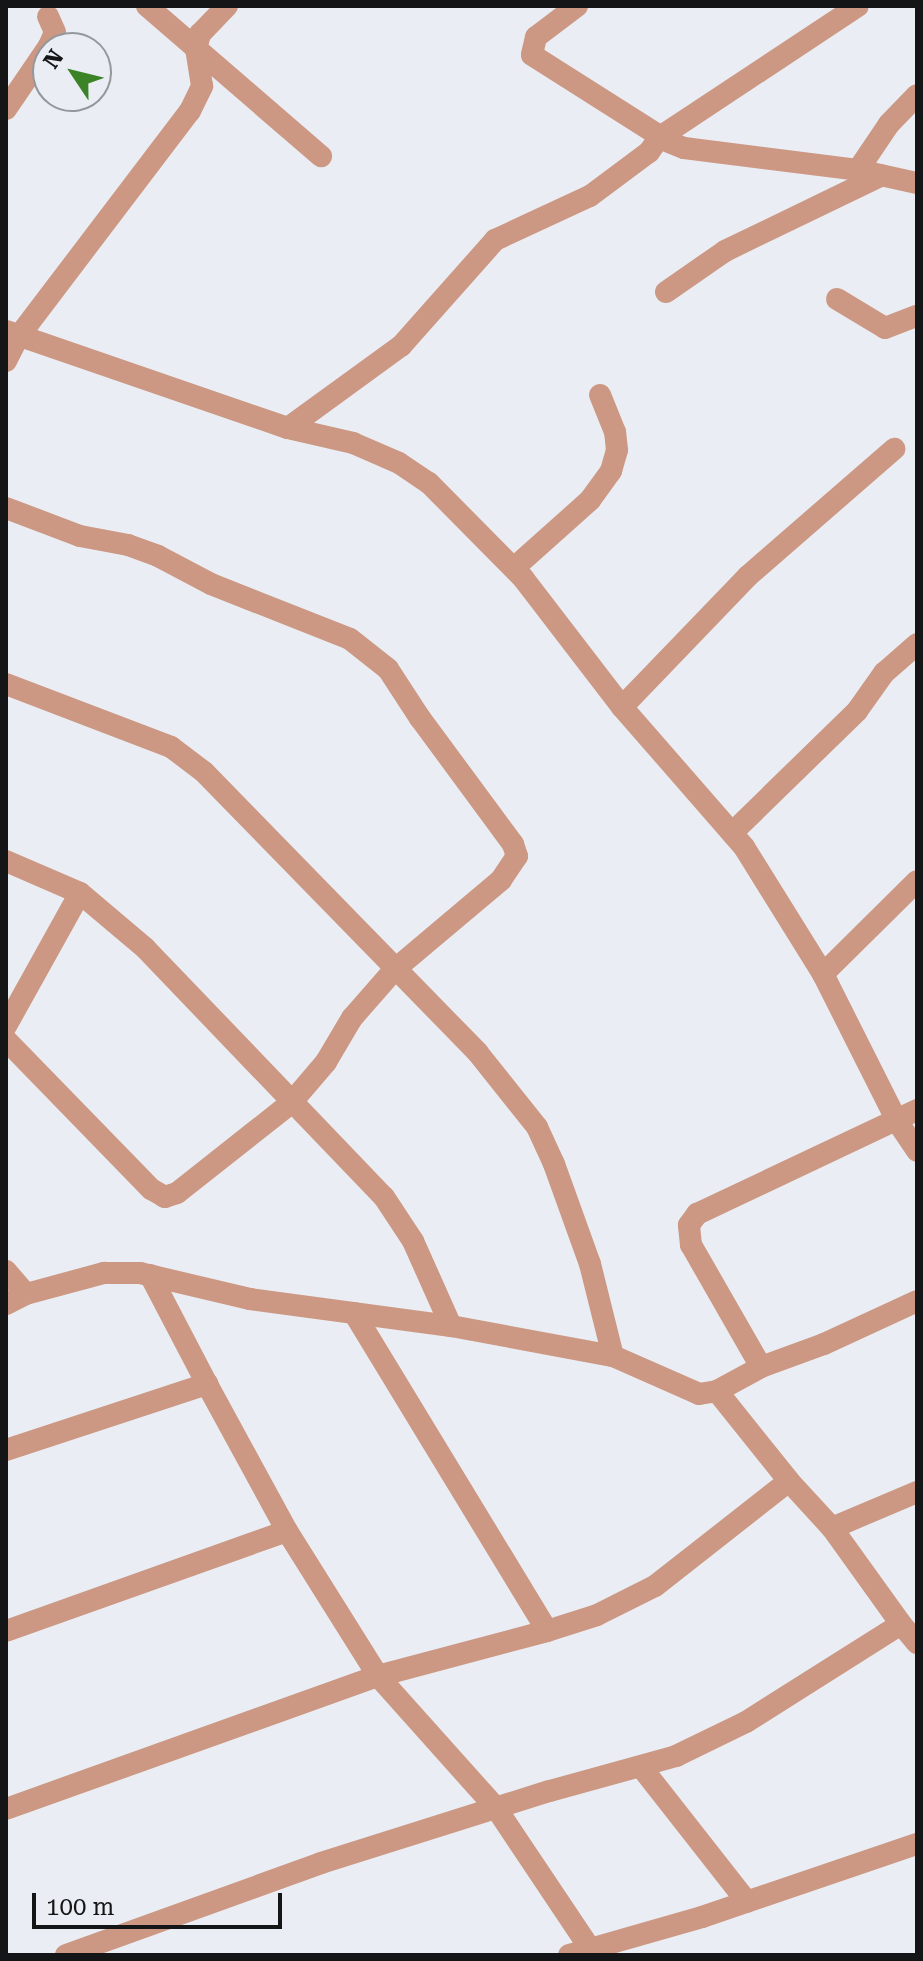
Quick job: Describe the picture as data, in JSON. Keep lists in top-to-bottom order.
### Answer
{
  "scale_bar": "100 m",
  "north": "top left"
}
